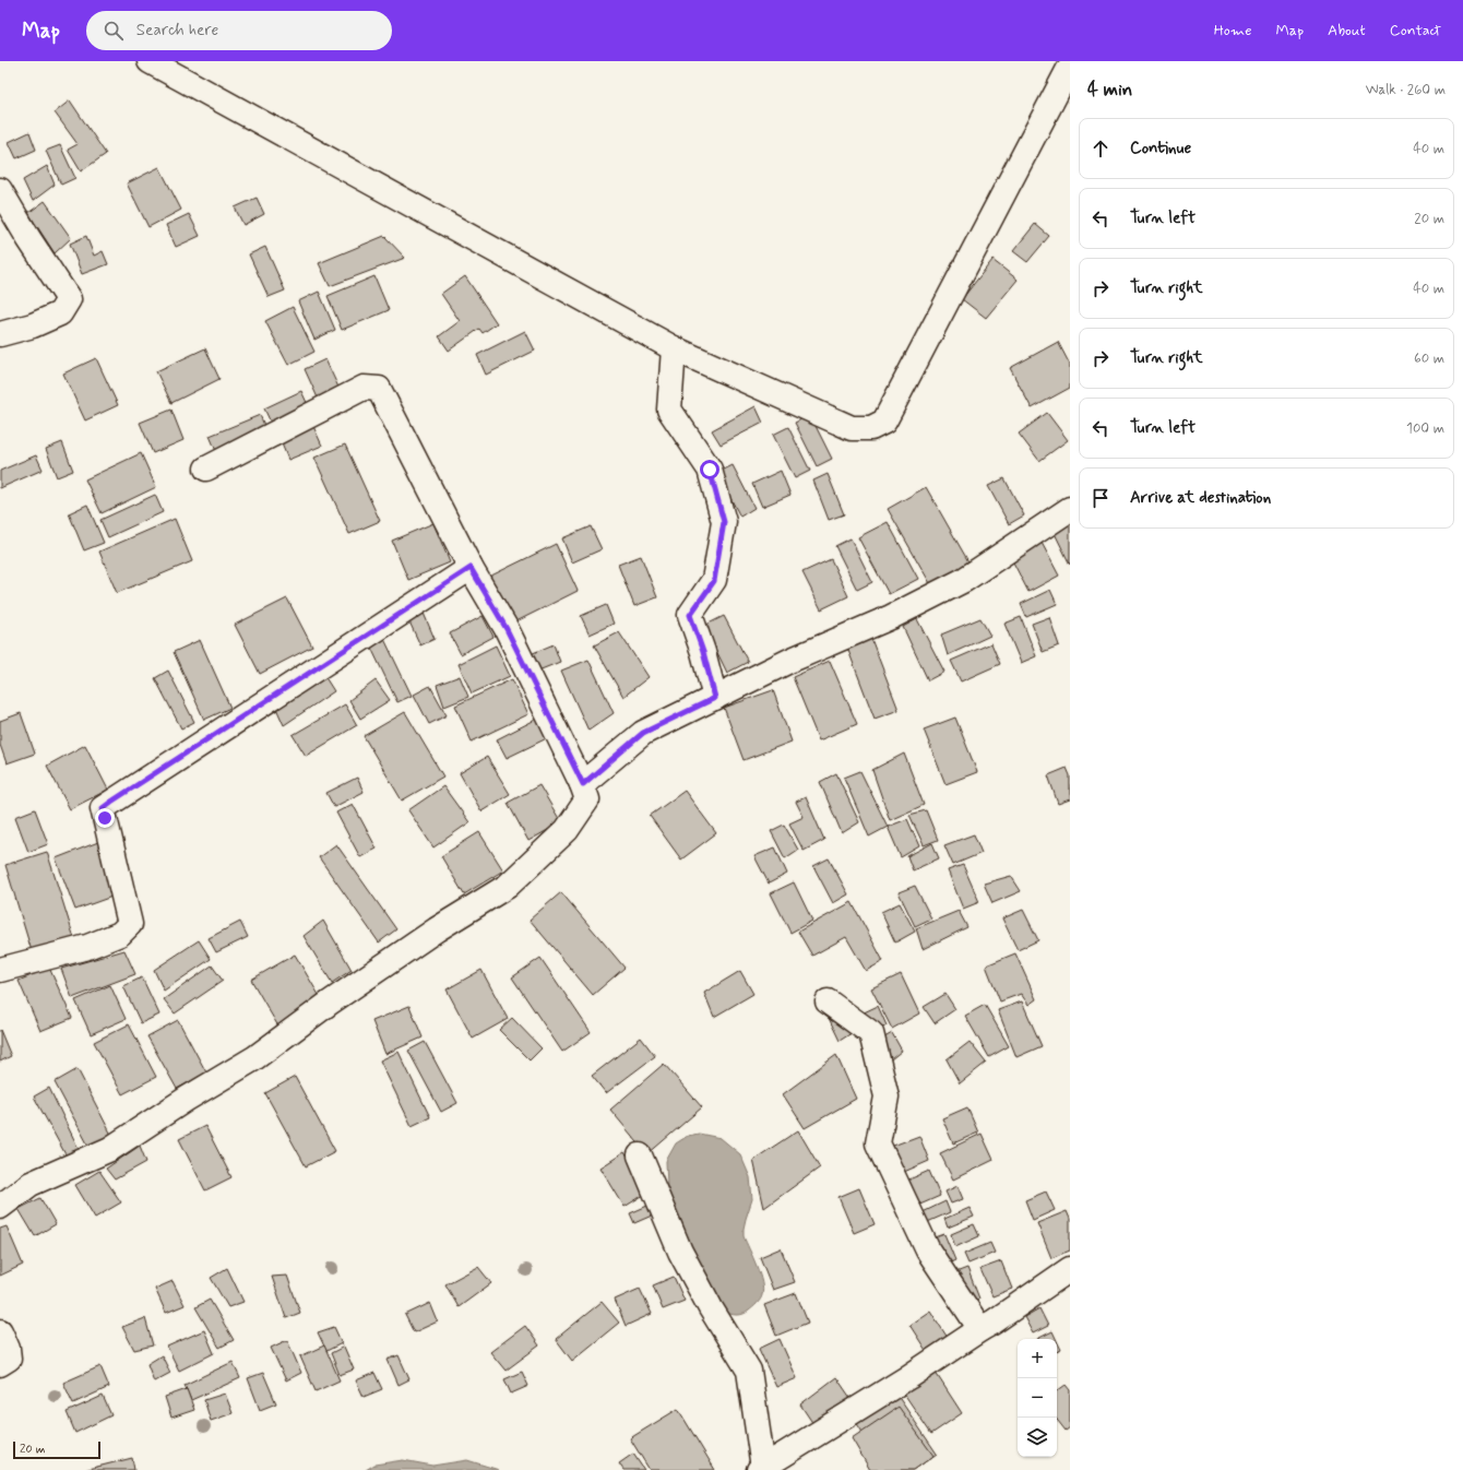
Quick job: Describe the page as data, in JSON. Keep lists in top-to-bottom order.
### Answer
{
  "scale_bar": "20 m",
  "page": {
    "header": "Map",
    "search": "Search here",
    "nav": [
      "Home",
      "Map",
      "About",
      "Contact"
    ],
    "heading": ["4 min", "Walk · 260 m"],
    "list": [
      ["Continue", "40 m"],
      ["Turn left", "20 m"],
      ["Turn right", "40 m"],
      ["Turn right", "60 m"],
      ["Turn left", "100 m"],
      "Arrive at destination"
    ],
    "map_buttons": ["+", "−"],
    "scale": "20 m"
  }
}
